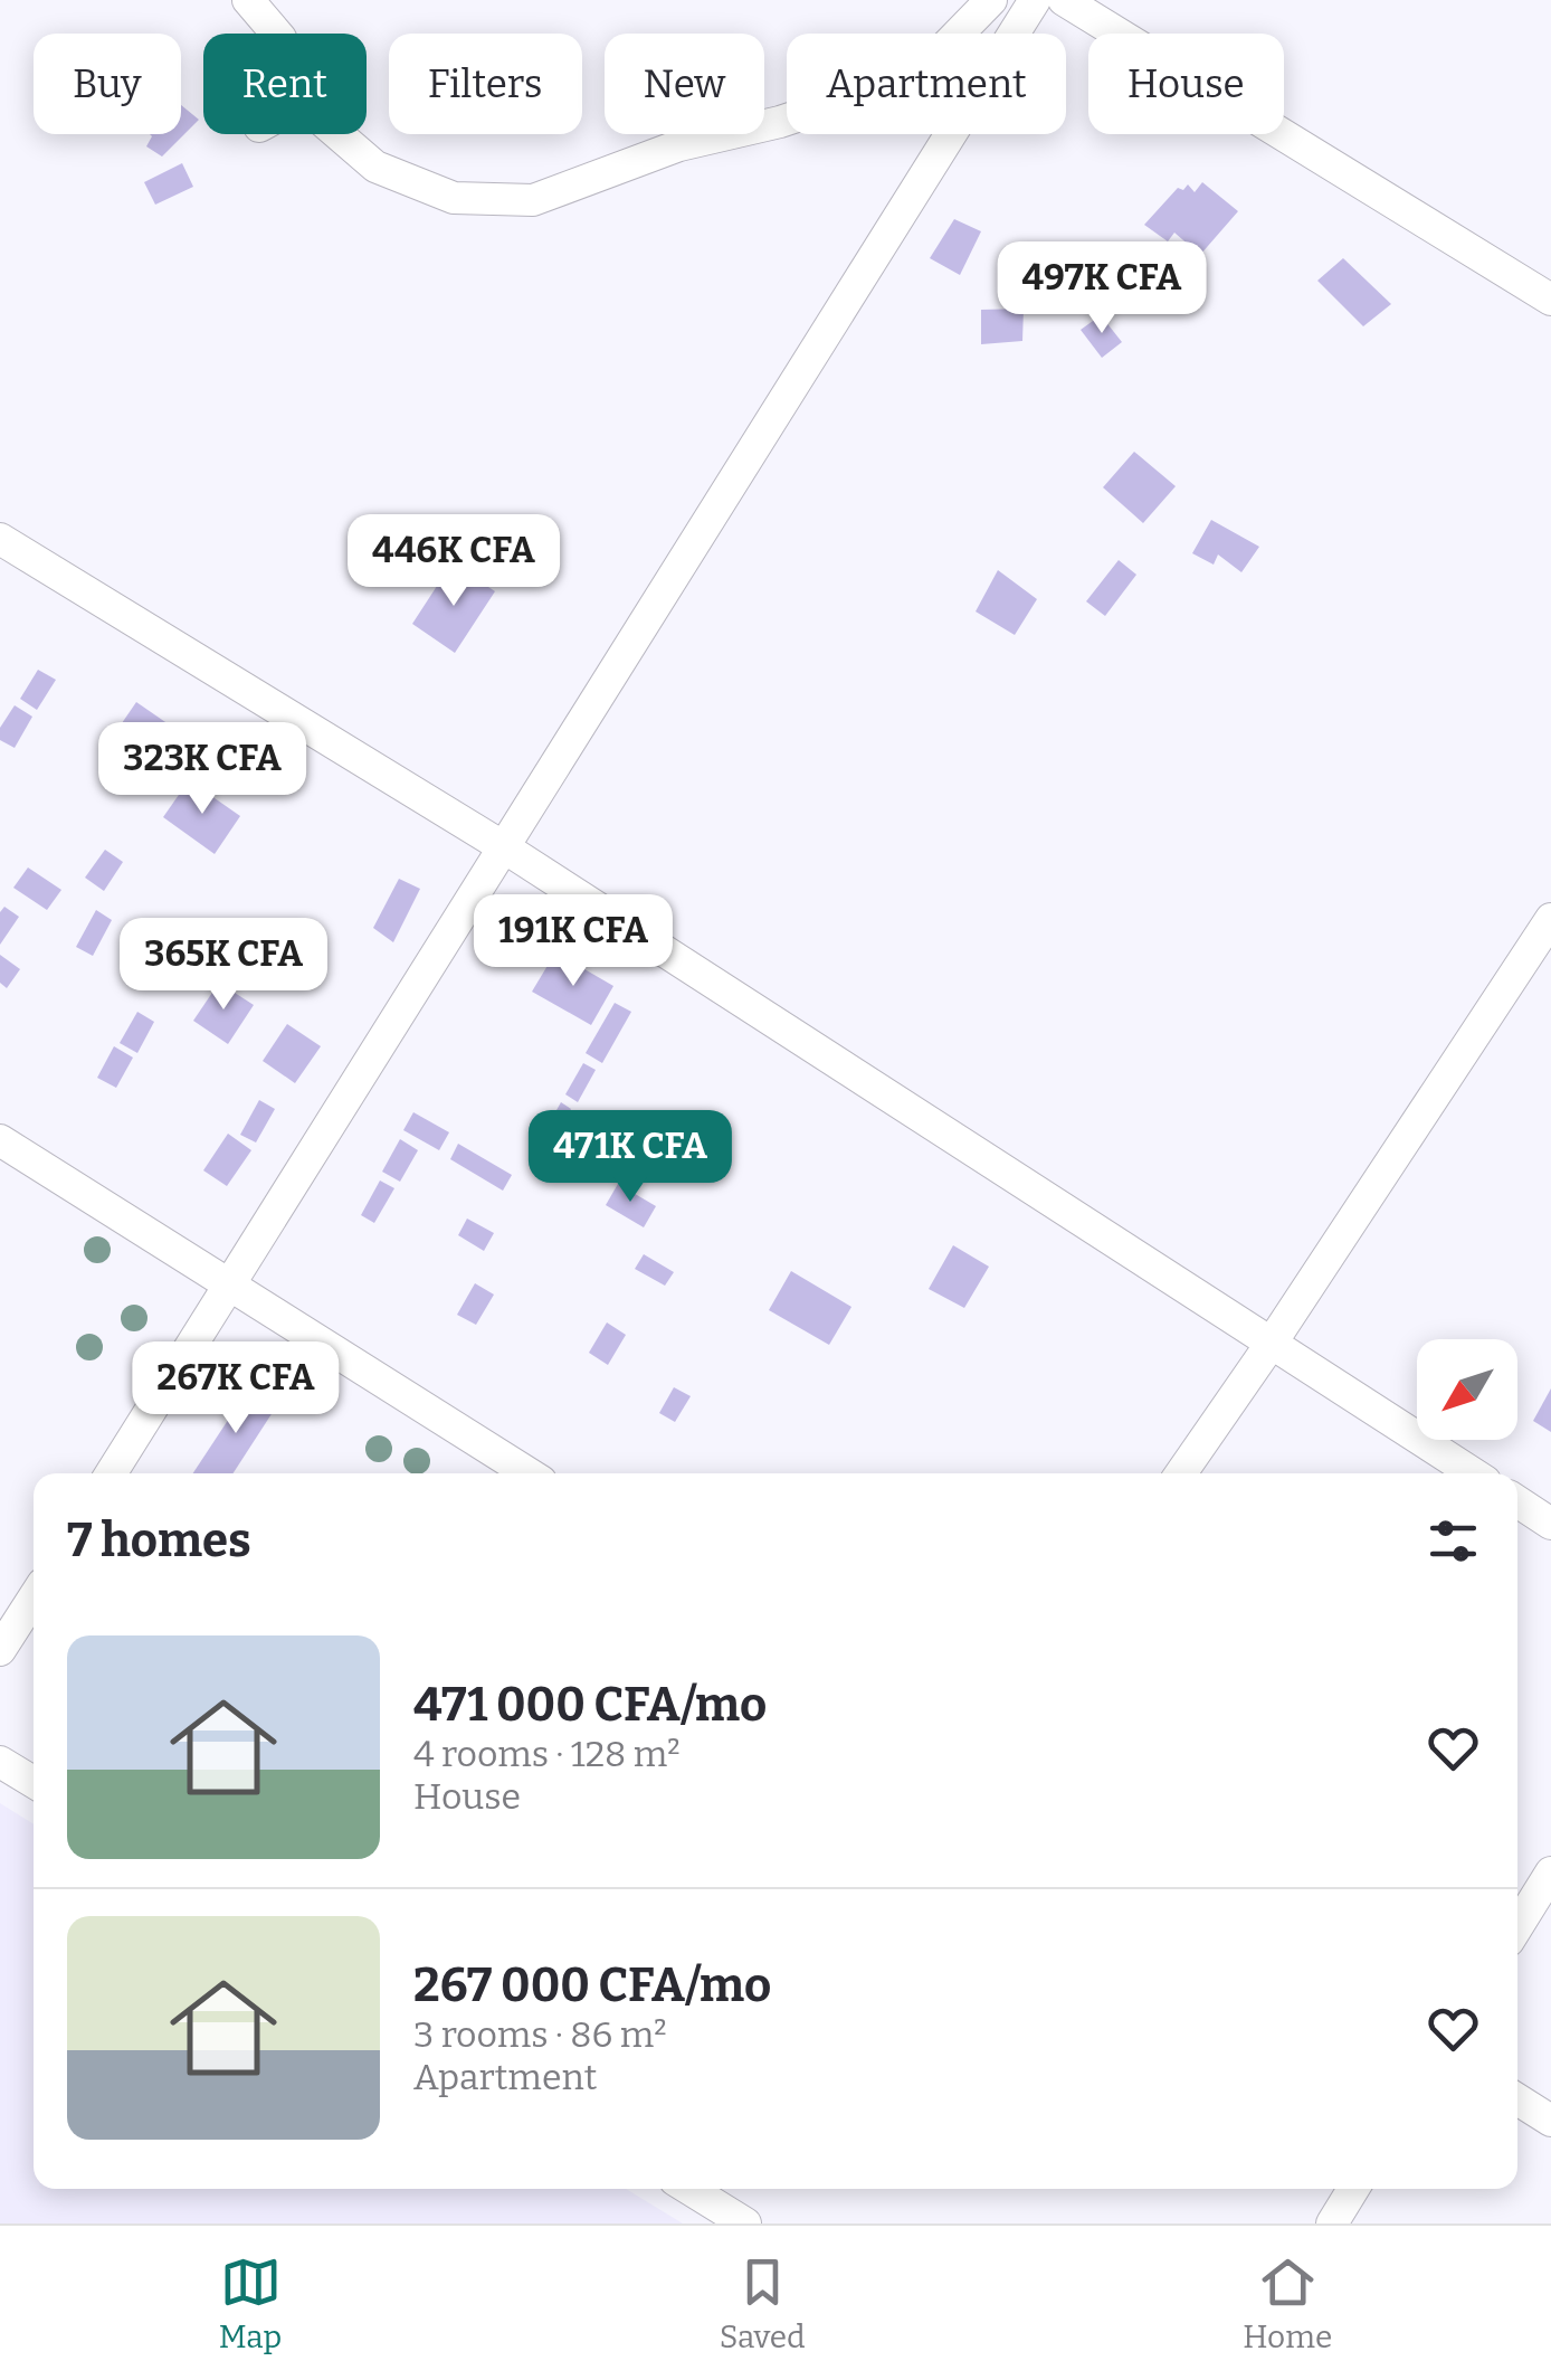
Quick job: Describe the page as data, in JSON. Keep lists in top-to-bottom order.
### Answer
{
  "north": "bottom left",
  "page": {
    "chip": [
      "Buy",
      "Rent",
      "Filters",
      "New",
      "Apartment",
      "House"
    ],
    "price": [
      "497K CFA",
      "446K CFA",
      "323K CFA",
      "191K CFA",
      "365K CFA",
      "471K CFA",
      "267K CFA"
    ],
    "heading": "7 homes",
    "list": [
      {
        "name": "471 000 CFA/mo",
        "note": "4 rooms · 128 m² · House"
      },
      {
        "name": "267 000 CFA/mo",
        "note": "3 rooms · 86 m² · Apartment"
      }
    ],
    "tabs": ["Map", "Saved", "Home"]
  }
}
